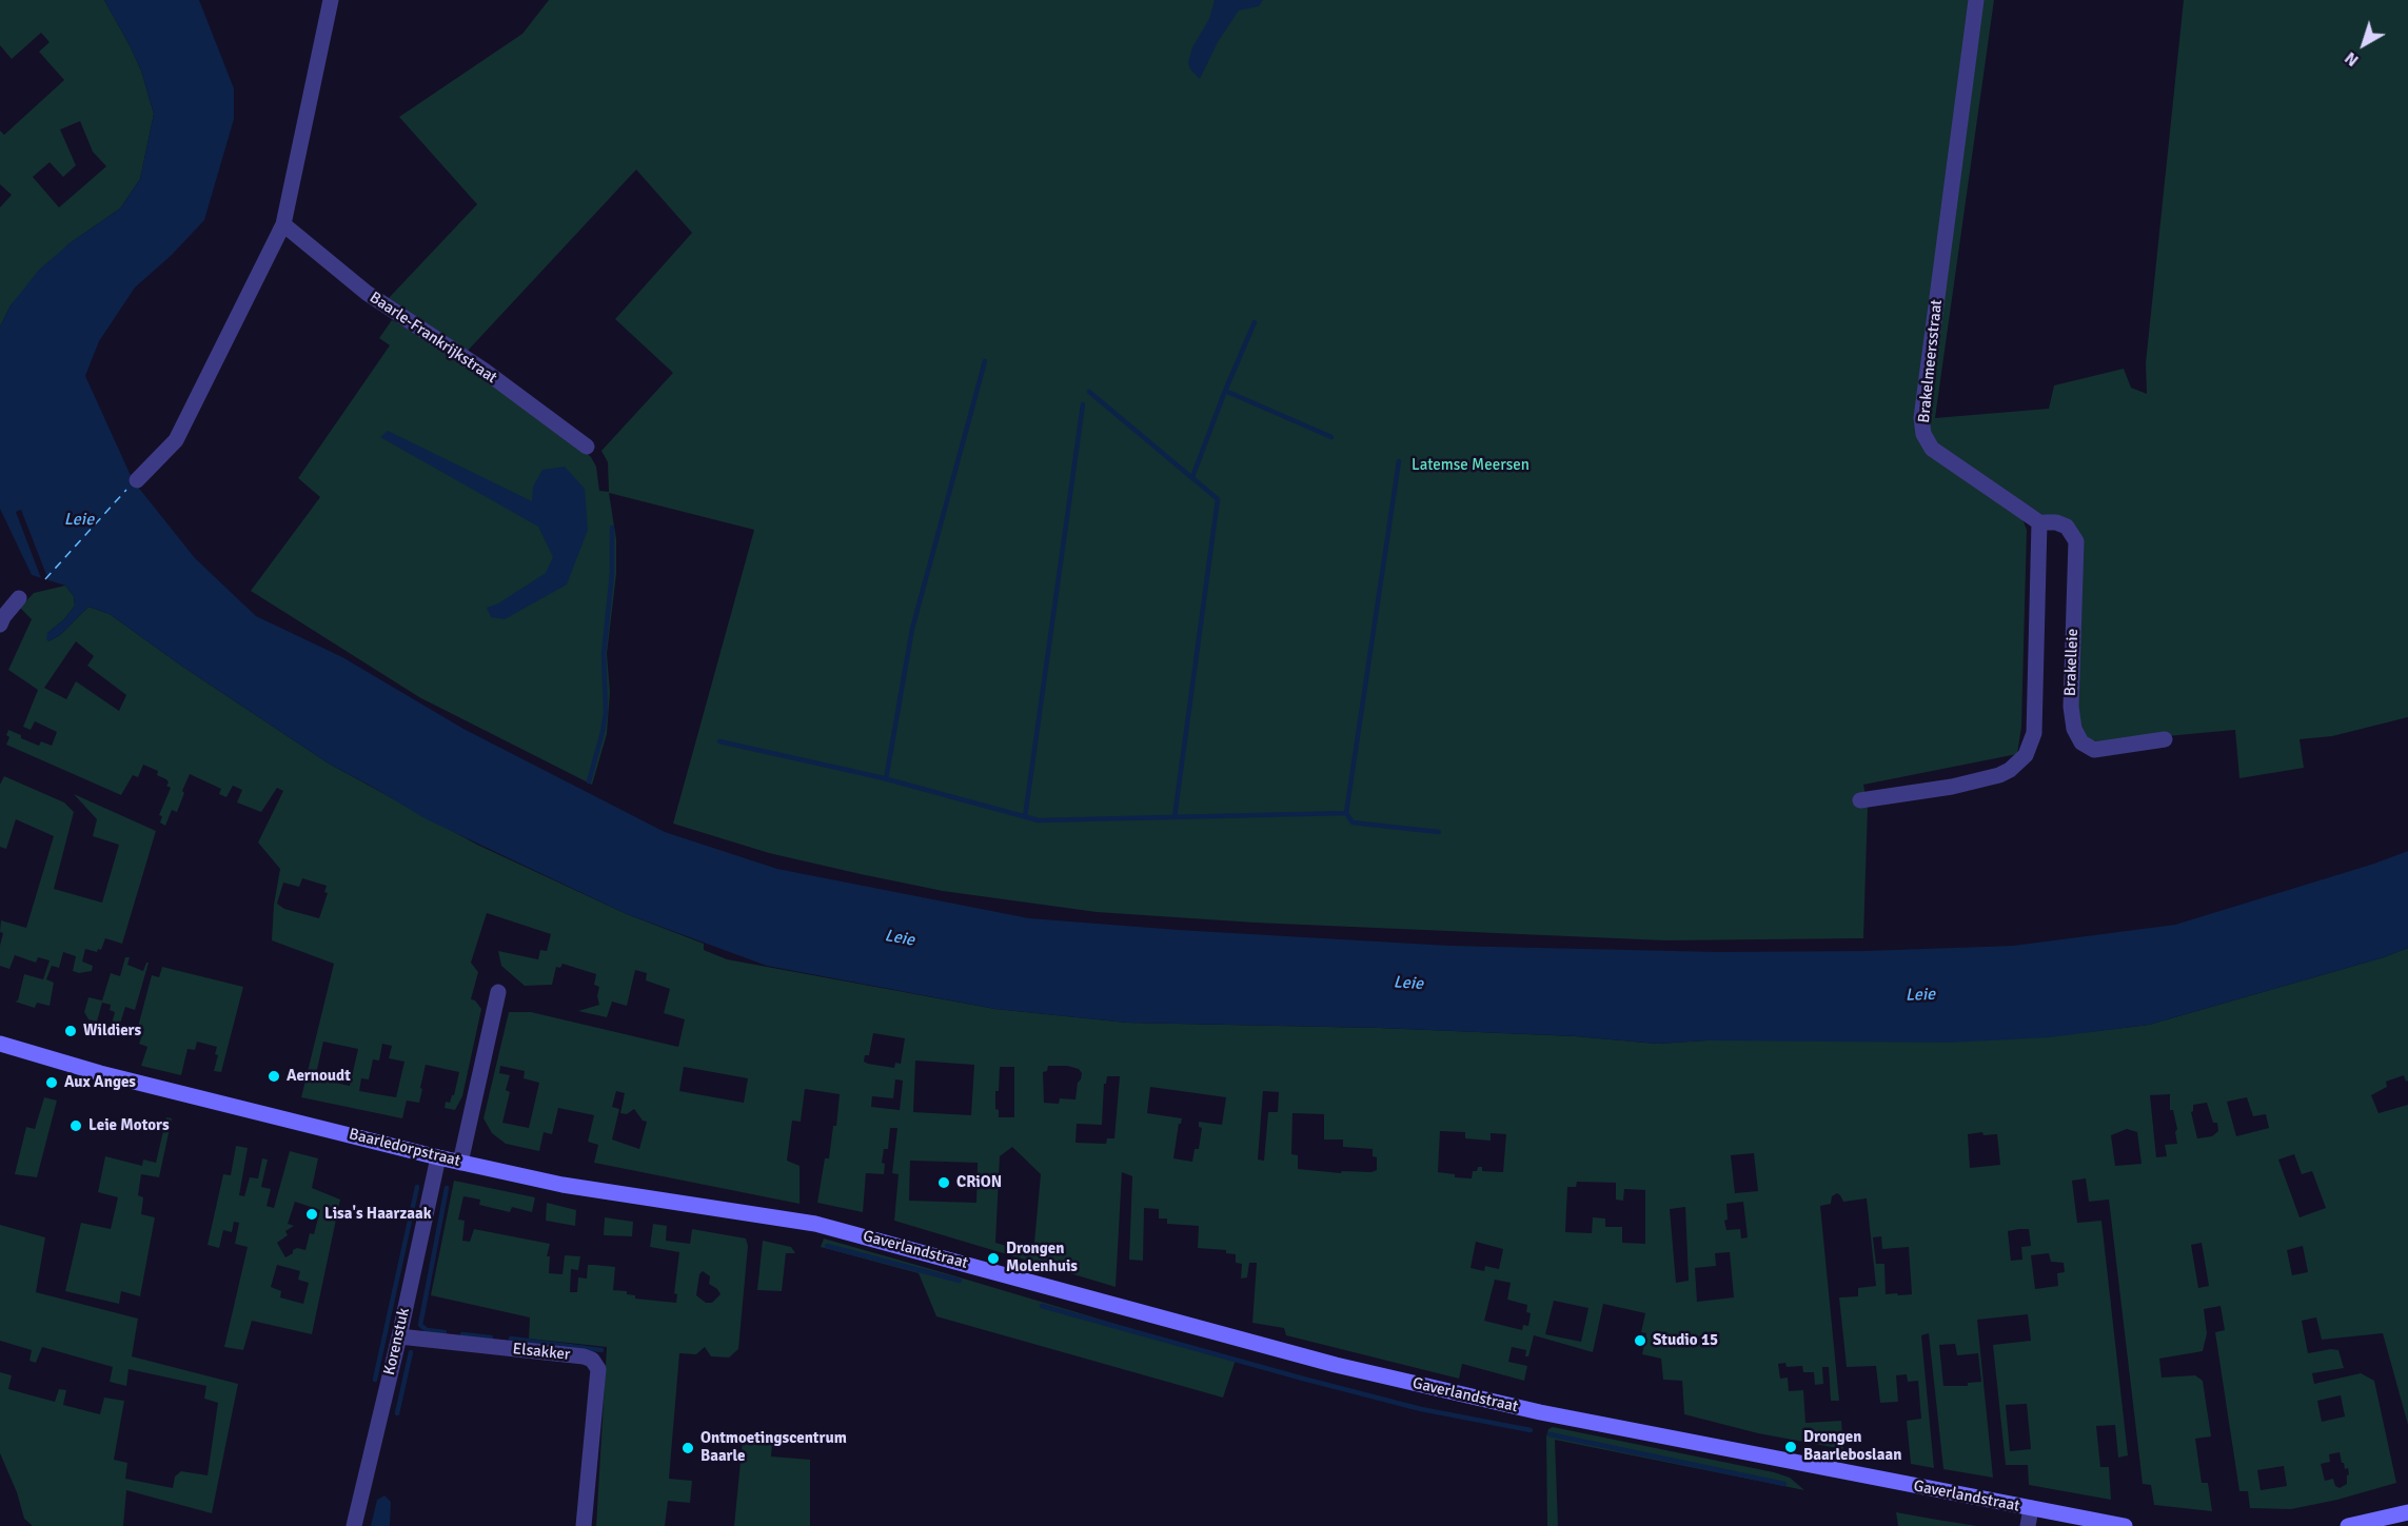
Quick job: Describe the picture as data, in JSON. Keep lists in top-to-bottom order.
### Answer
{
  "streets": {
    "main road": ["Baarledorpstraat", "Gaverlandstraat"],
    "street": [
      "Baarle-Frankrijkstraat",
      "Brakelmeersstraat",
      "Brakelleie",
      "Korenstuk",
      "Elsakker"
    ]
  },
  "crossings": [
    ["Brakelmeersstraat", "Brakelleie"],
    ["Baarledorpstraat", "Gaverlandstraat"],
    ["Baarledorpstraat", "Korenstuk"],
    ["Korenstuk", "Elsakker"]
  ],
  "water": ["Leie"],
  "parks": ["Latemse Meersen"],
  "places": [
    "Wildiers",
    "Aernoudt",
    "Aux Anges",
    "Leie Motors",
    "CRiON",
    "Lisa's Haarzaak",
    "Drongen Molenhuis",
    "Studio 15",
    "Drongen Baarleboslaan",
    "Ontmoetingscentrum Baarle"
  ],
  "north": "bottom left"
}
